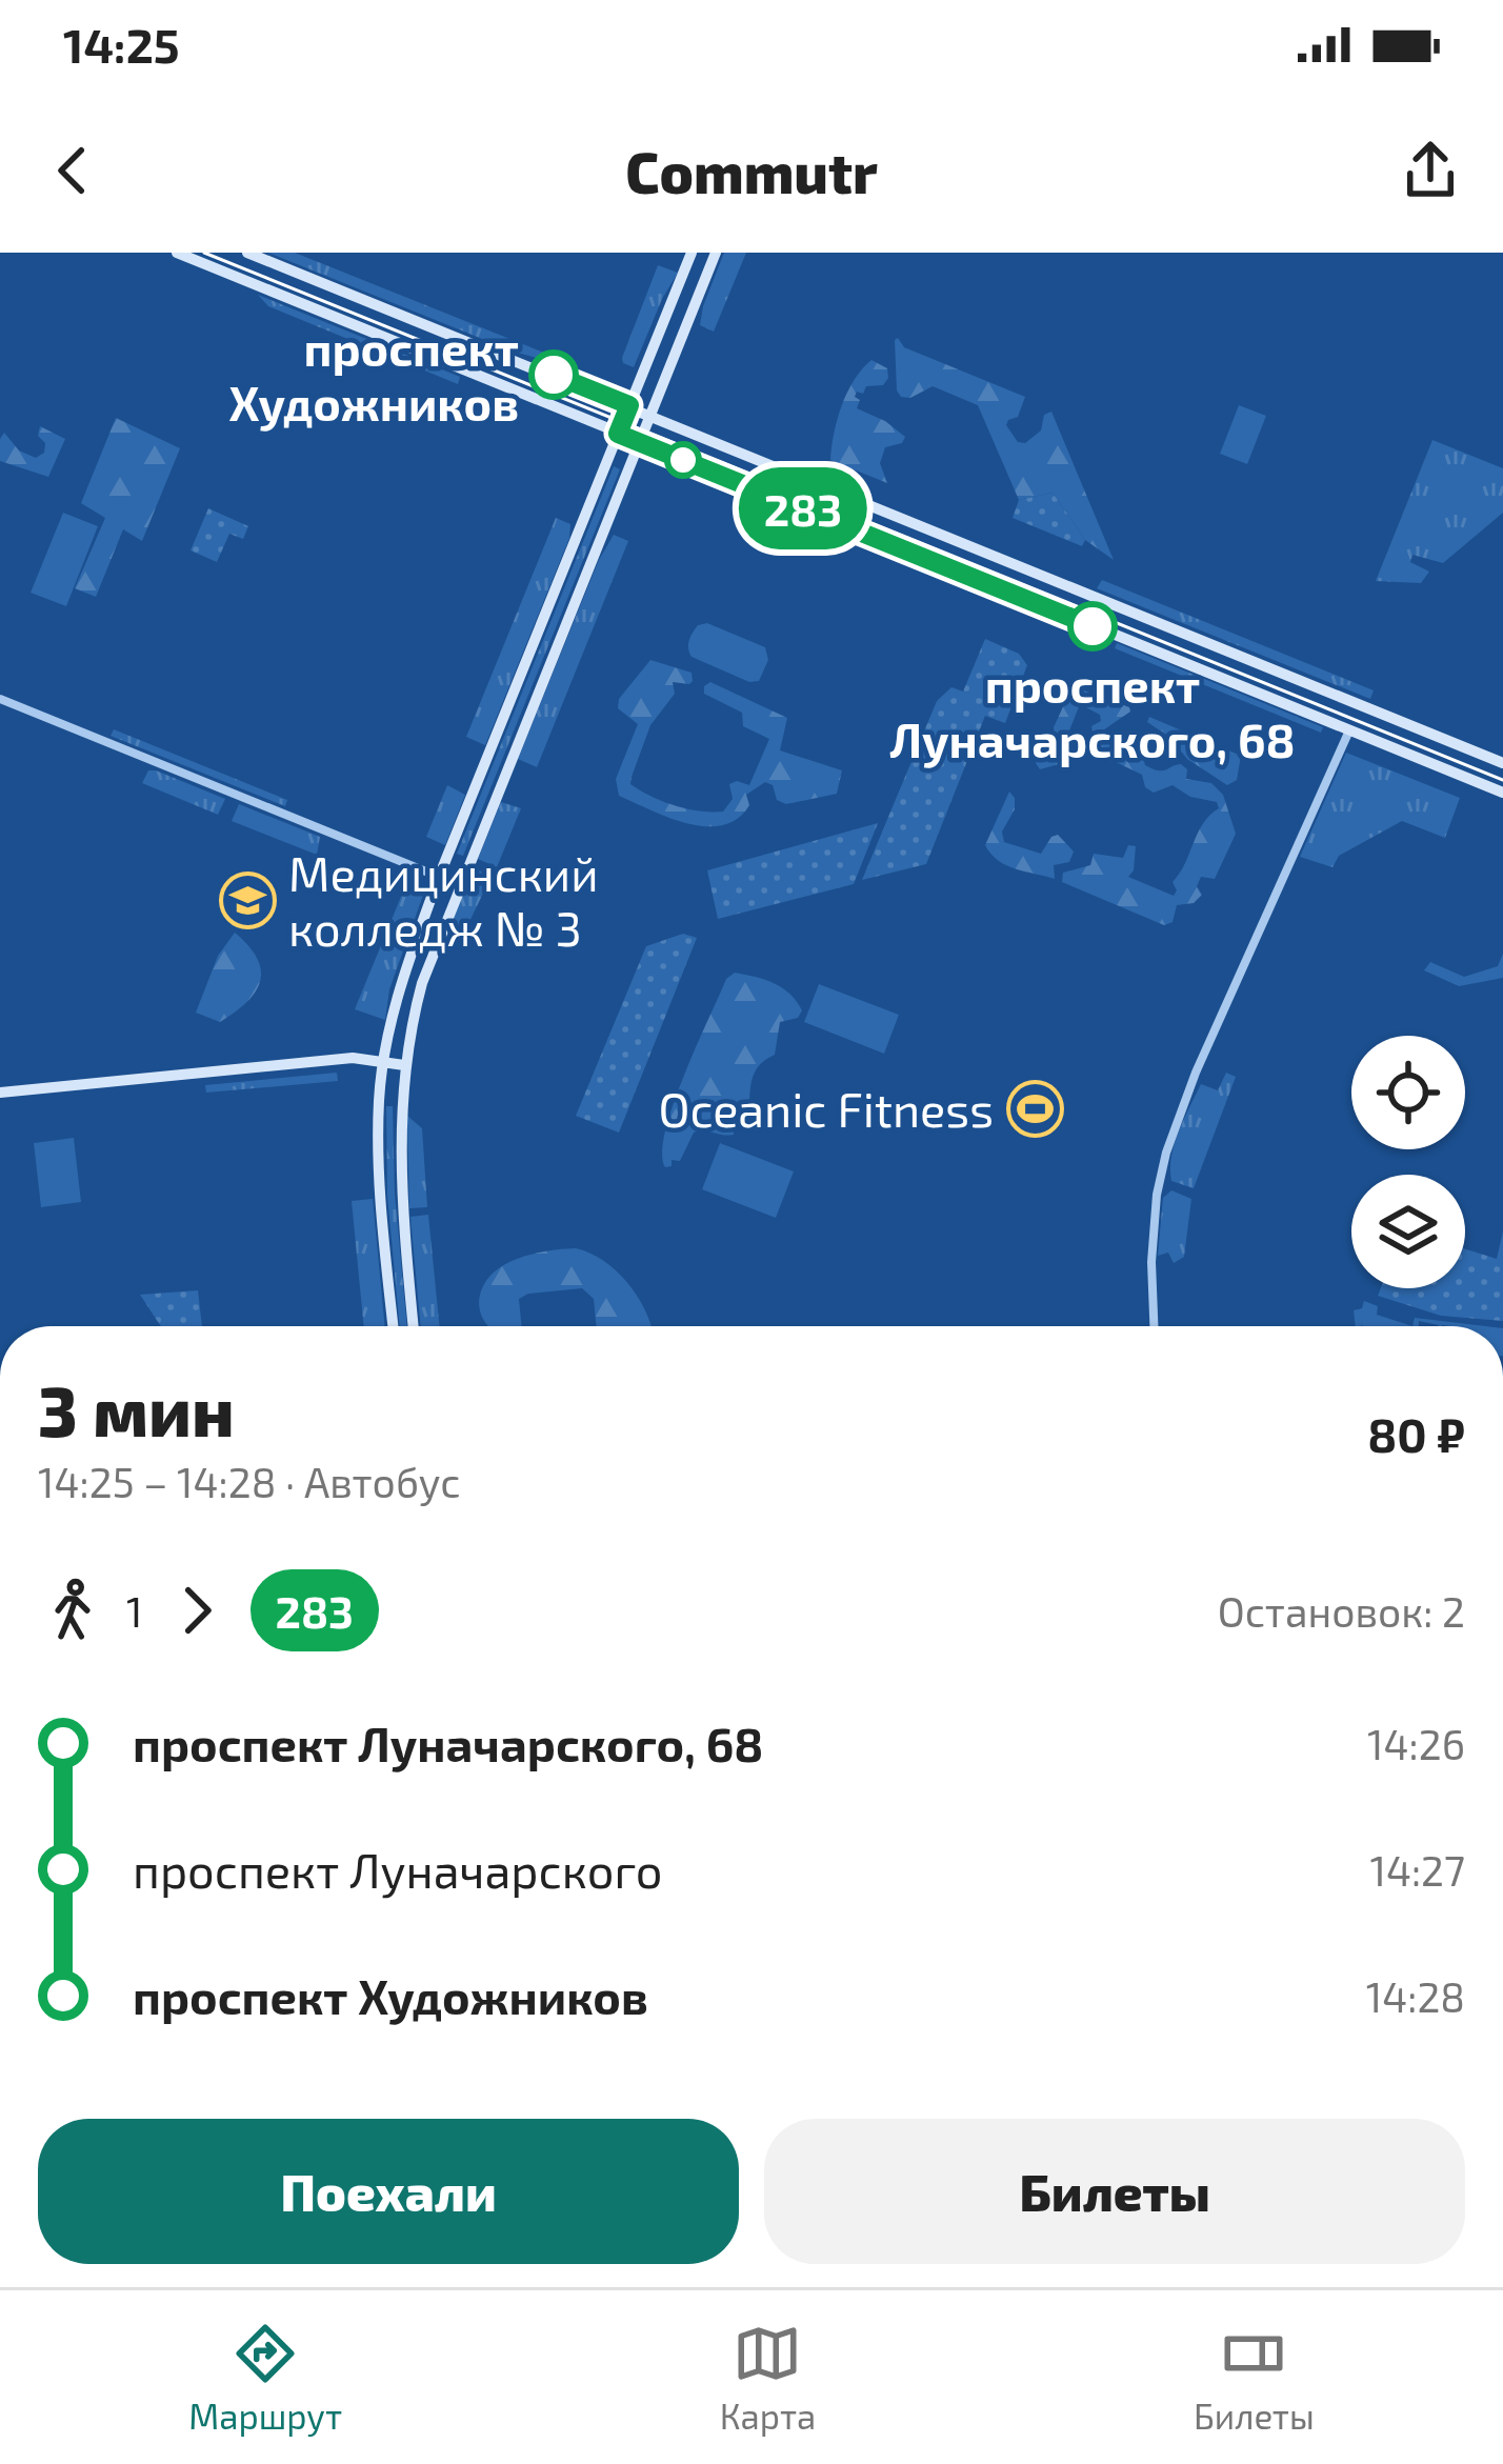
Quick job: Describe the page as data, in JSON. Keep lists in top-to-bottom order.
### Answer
{
  "places": {
    "other": ["проспект Художников", "проспект Луначарского, 68"],
    "school or university": ["Медицинский колледж № 3"],
    "sports": ["Oceanic Fitness"]
  },
  "lines": ["bus line 283"],
  "page": {
    "status": "14:25",
    "header": "Commutr",
    "on_map": "283",
    "heading": ["3 мин", "14:25 – 14:28 · Автобус", "80 ₽"],
    "legs": ["1", "283", "Остановок: 2"],
    "list": [
      {
        "name": "проспект Луначарского, 68",
        "value": "14:26"
      },
      {
        "name": "проспект Луначарского",
        "value": "14:27"
      },
      {
        "name": "проспект Художников",
        "value": "14:28"
      }
    ],
    "buttons": ["Поехали", "Билеты"],
    "tabs": ["Маршрут", "Карта", "Билеты"]
  }
}
